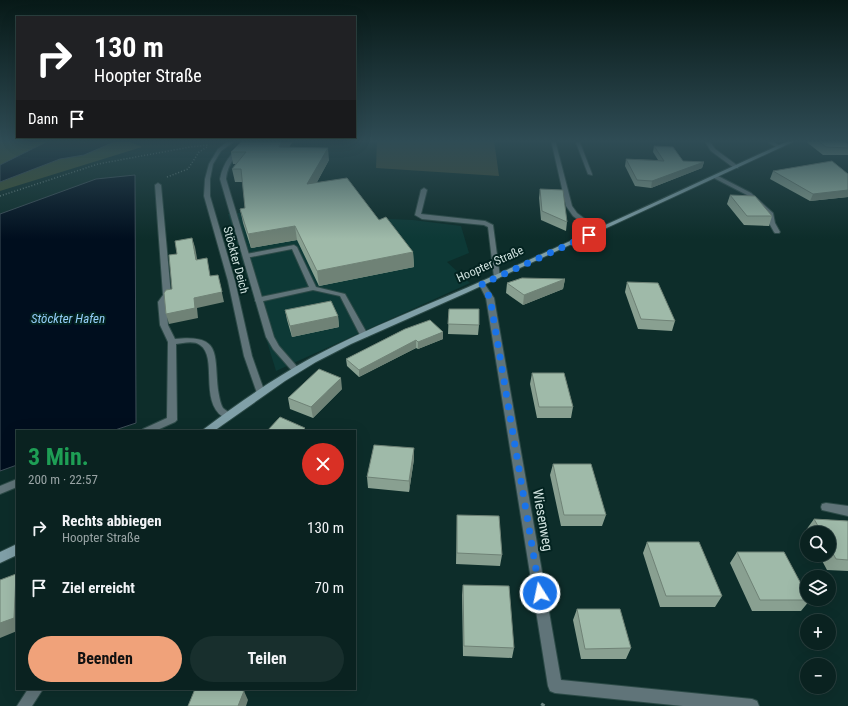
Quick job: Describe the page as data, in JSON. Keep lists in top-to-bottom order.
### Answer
{
  "streets": {
    "street": ["Stöckter Deich", "Hoopter Straße", "Wiesenweg"]
  },
  "crossings": [
    ["Stöckter Deich", "Hoopter Straße"],
    ["Hoopter Straße", "Wiesenweg"]
  ],
  "water": ["Stöckter Hafen"],
  "page": {
    "turn": ["130 m", "Hoopter Straße"],
    "then": "Dann",
    "heading": ["3 Min.", "200 m · 22:57"],
    "list": [
      {
        "name": "Rechts abbiegen",
        "note": "Hoopter Straße",
        "value": "130 m"
      },
      {
        "name": "Ziel erreicht",
        "value": "70 m"
      }
    ],
    "map_buttons": ["+", "−"],
    "buttons": ["Beenden", "Teilen"]
  }
}
